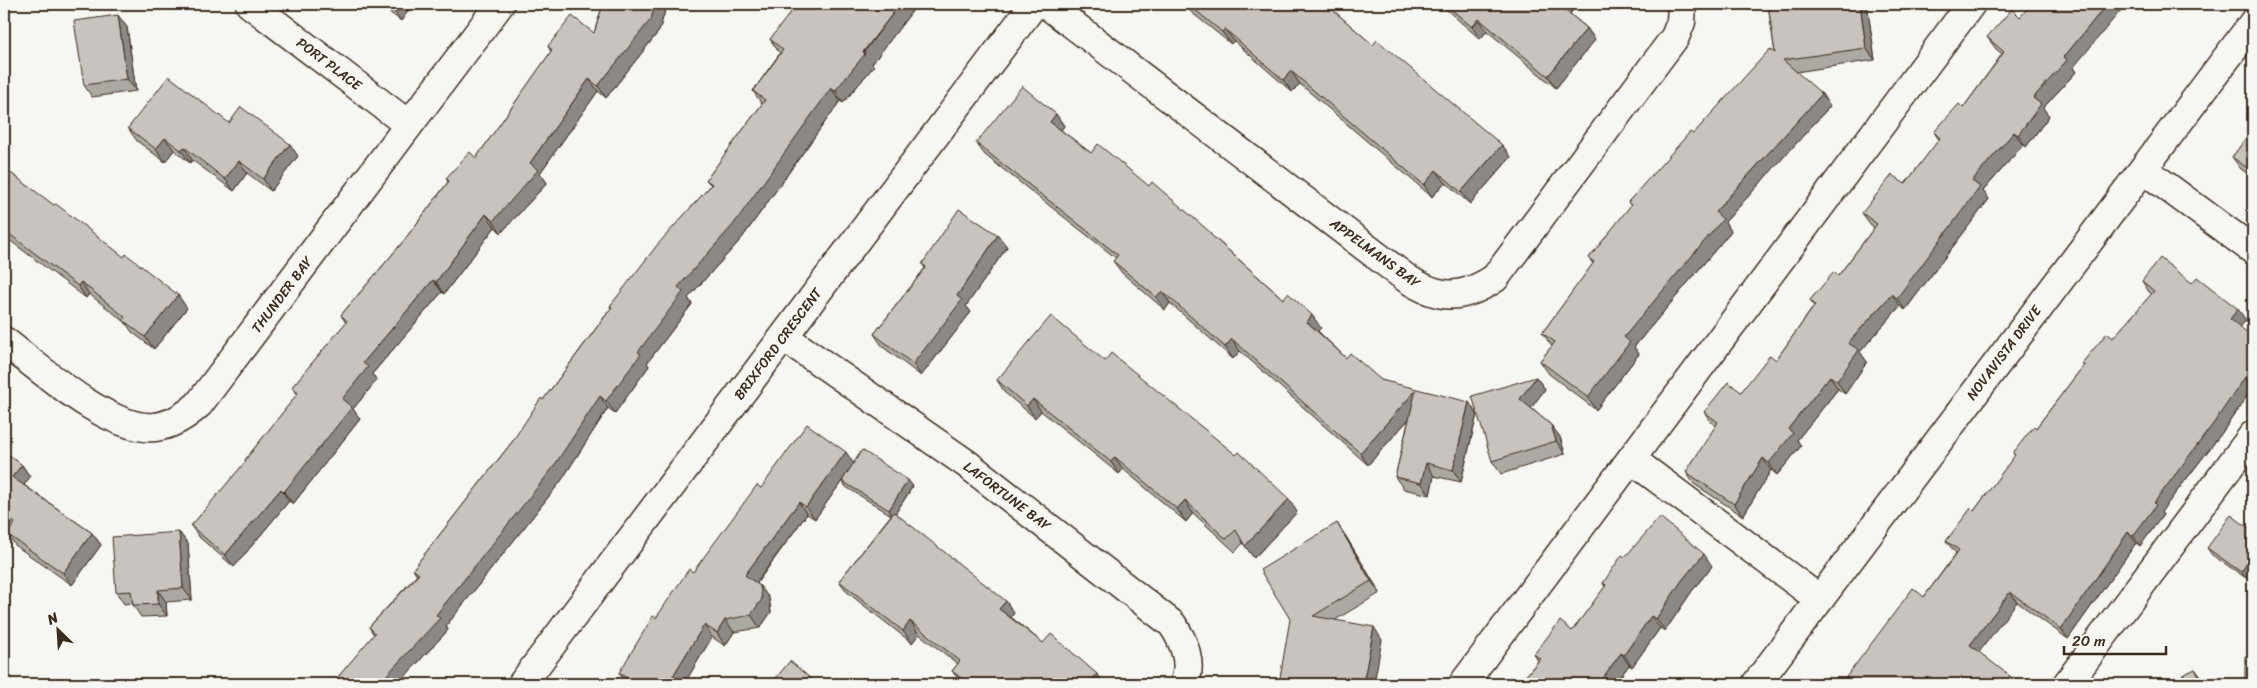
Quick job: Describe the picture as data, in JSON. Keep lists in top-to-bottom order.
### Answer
{
  "streets": {
    "street": [
      "PORT PLACE",
      "APPELMANS BAY",
      "THUNDER BAY",
      "BRIXFORD CRESCENT",
      "NOVAVISTA DRIVE",
      "LAFORTUNE BAY"
    ]
  },
  "crossings": [
    ["PORT PLACE", "THUNDER BAY"],
    ["BRIXFORD CRESCENT", "LAFORTUNE BAY"]
  ],
  "scale_bar": "20 m",
  "north": "top left"
}
